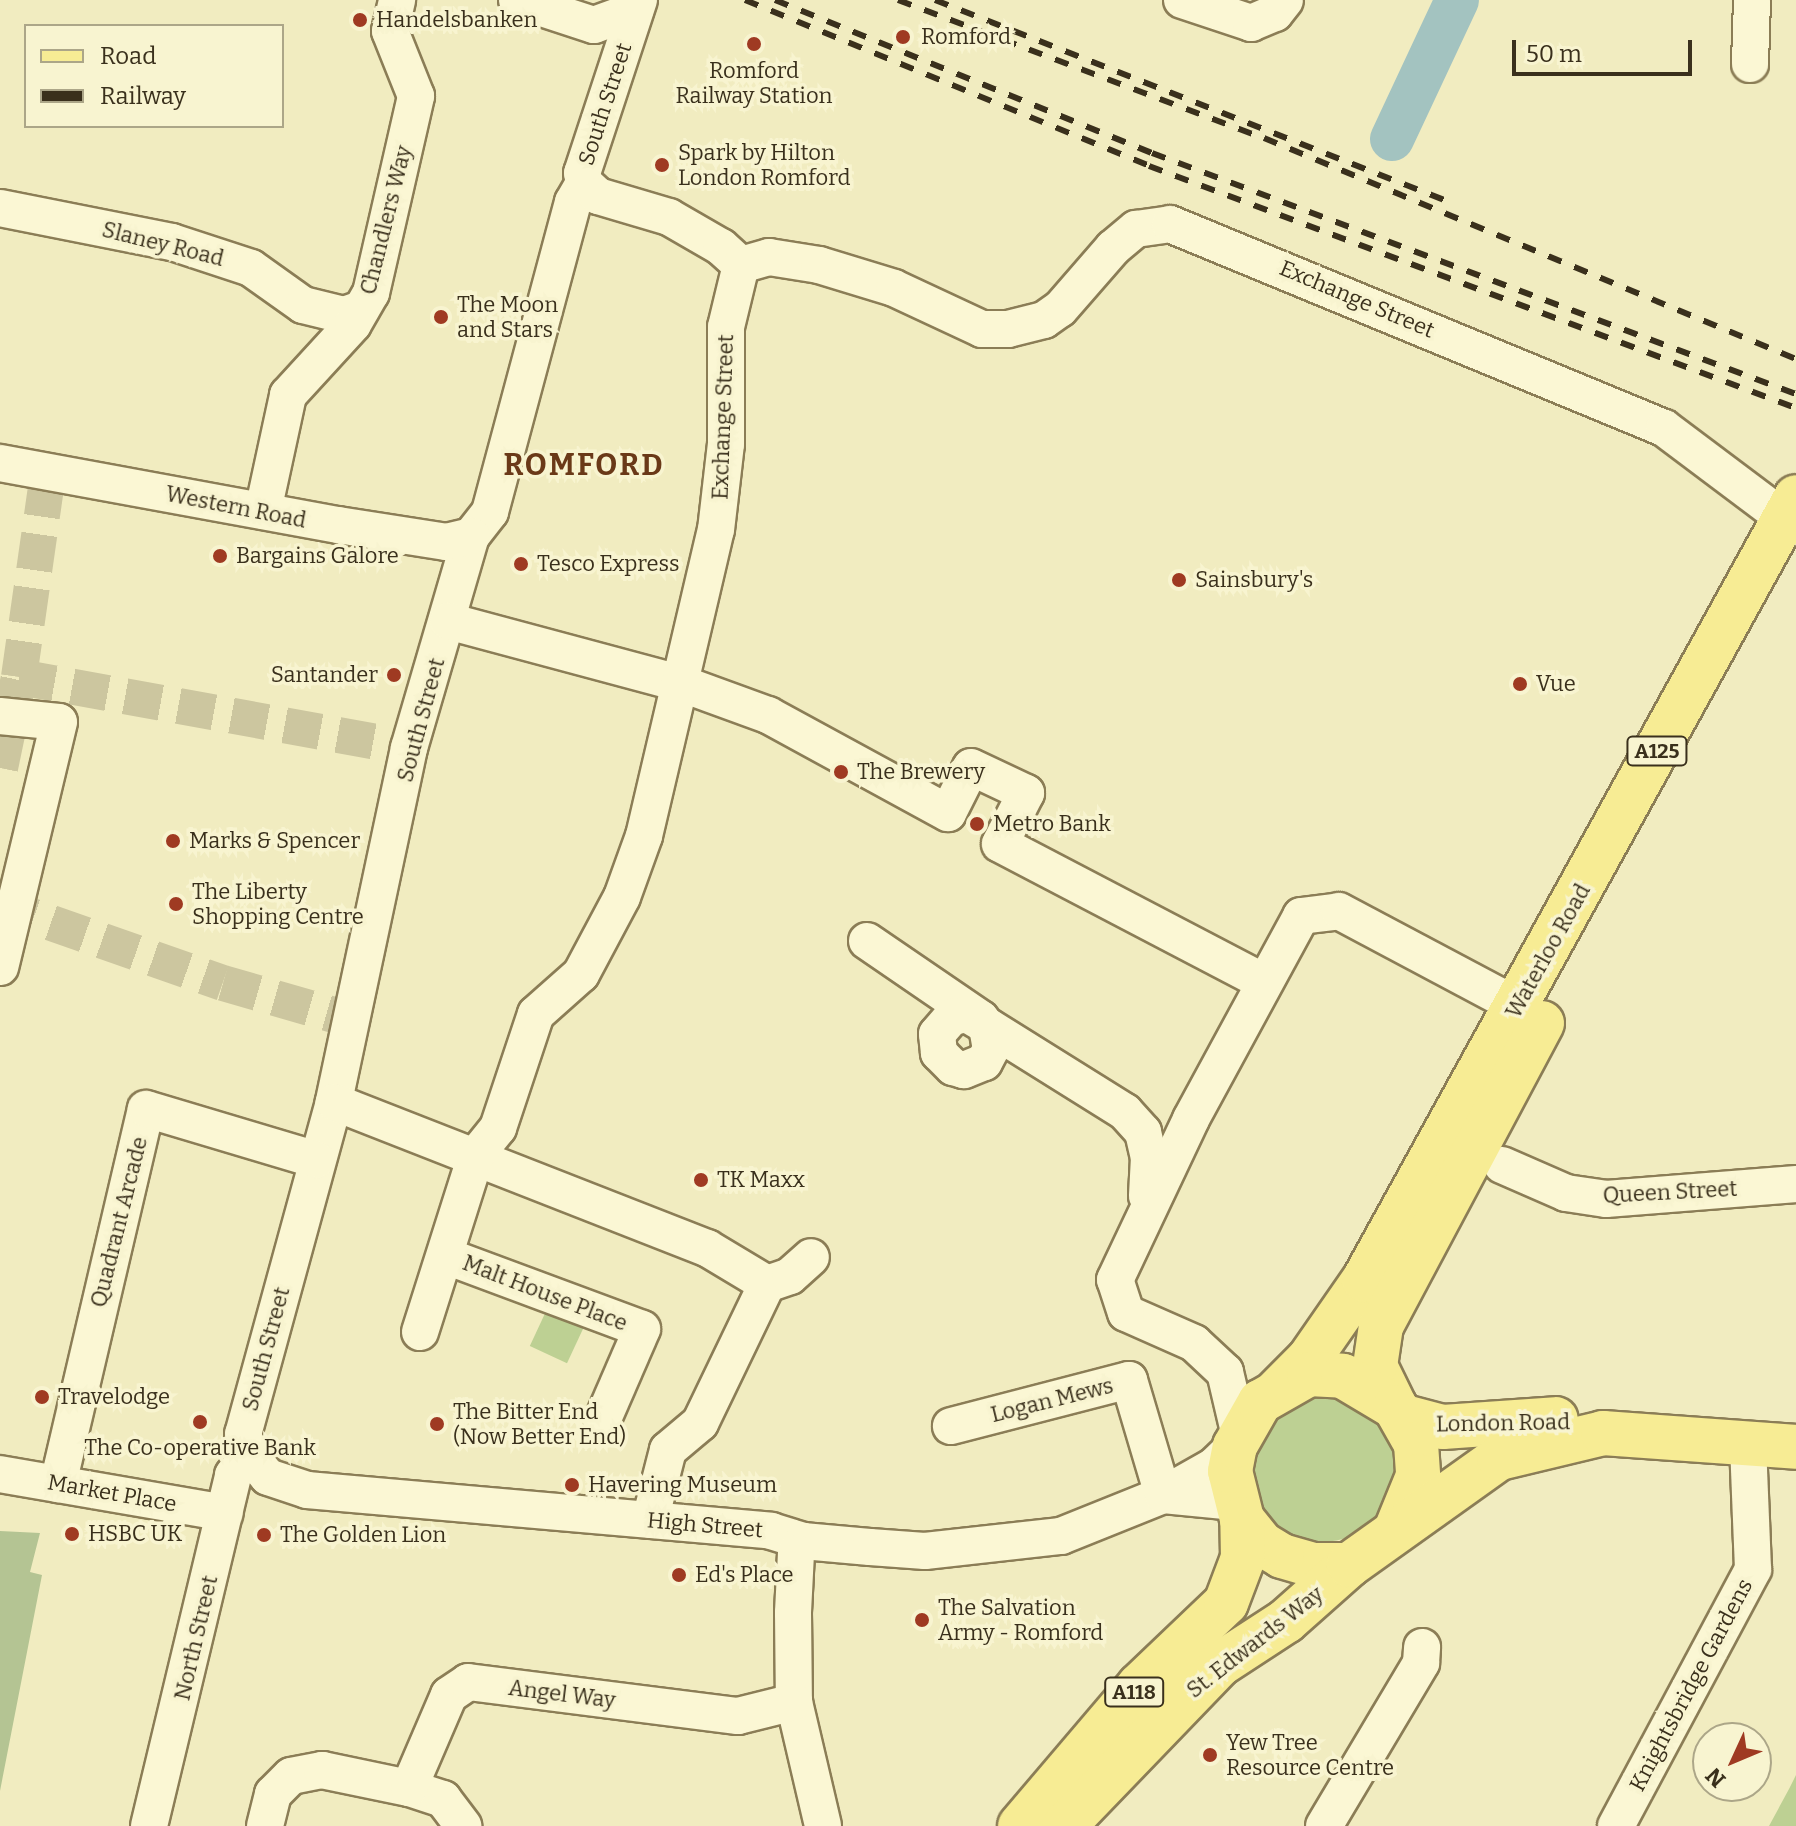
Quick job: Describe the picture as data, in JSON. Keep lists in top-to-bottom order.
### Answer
{
  "streets": {
    "main road": [
      "A125",
      "Waterloo Road",
      "London Road",
      "St. Edwards Way",
      "A118"
    ],
    "street": [
      "South Street",
      "Chandlers Way",
      "Slaney Road",
      "Exchange Street",
      "Western Road",
      "Queen Street",
      "Quadrant Arcade",
      "Malt House Place",
      "Logan Mews",
      "Market Place",
      "High Street",
      "North Street",
      "Knightsbridge Gardens",
      "Angel Way"
    ]
  },
  "crossings": [
    ["South Street", "Western Road"],
    ["South Street", "Quadrant Arcade"],
    ["South Street", "High Street"],
    ["South Street", "North Street"],
    ["Chandlers Way", "Slaney Road"],
    ["Chandlers Way", "Western Road"],
    ["Exchange Street", "Waterloo Road"],
    ["Exchange Street", "Malt House Place"],
    ["Waterloo Road", "London Road"],
    ["Waterloo Road", "High Street"],
    ["Waterloo Road", "St. Edwards Way"],
    ["Quadrant Arcade", "Market Place"],
    ["Logan Mews", "High Street"],
    ["London Road", "High Street"],
    ["London Road", "St. Edwards Way"],
    ["London Road", "Knightsbridge Gardens"],
    ["Market Place", "North Street"],
    ["High Street", "North Street"],
    ["High Street", "St. Edwards Way"]
  ],
  "districts": ["ROMFORD"],
  "places": [
    "Handelsbanken",
    "Romford",
    "Romford Railway Station",
    "Spark by Hilton London Romford",
    "The Moon and Stars",
    "Bargains Galore",
    "Tesco Express",
    "Sainsbury's",
    "Santander",
    "Vue",
    "The Brewery",
    "Metro Bank",
    "Marks & Spencer",
    "The Liberty Shopping Centre",
    "TK Maxx",
    "Travelodge",
    "The Co-operative Bank",
    "The Bitter End (Now Better End)",
    "Havering Museum",
    "HSBC UK",
    "The Golden Lion",
    "Ed's Place",
    "The Salvation Army - Romford",
    "Yew Tree Resource Centre"
  ],
  "legend": ["Road", "Railway"],
  "scale_bar": "50 m",
  "north": "bottom left"
}
